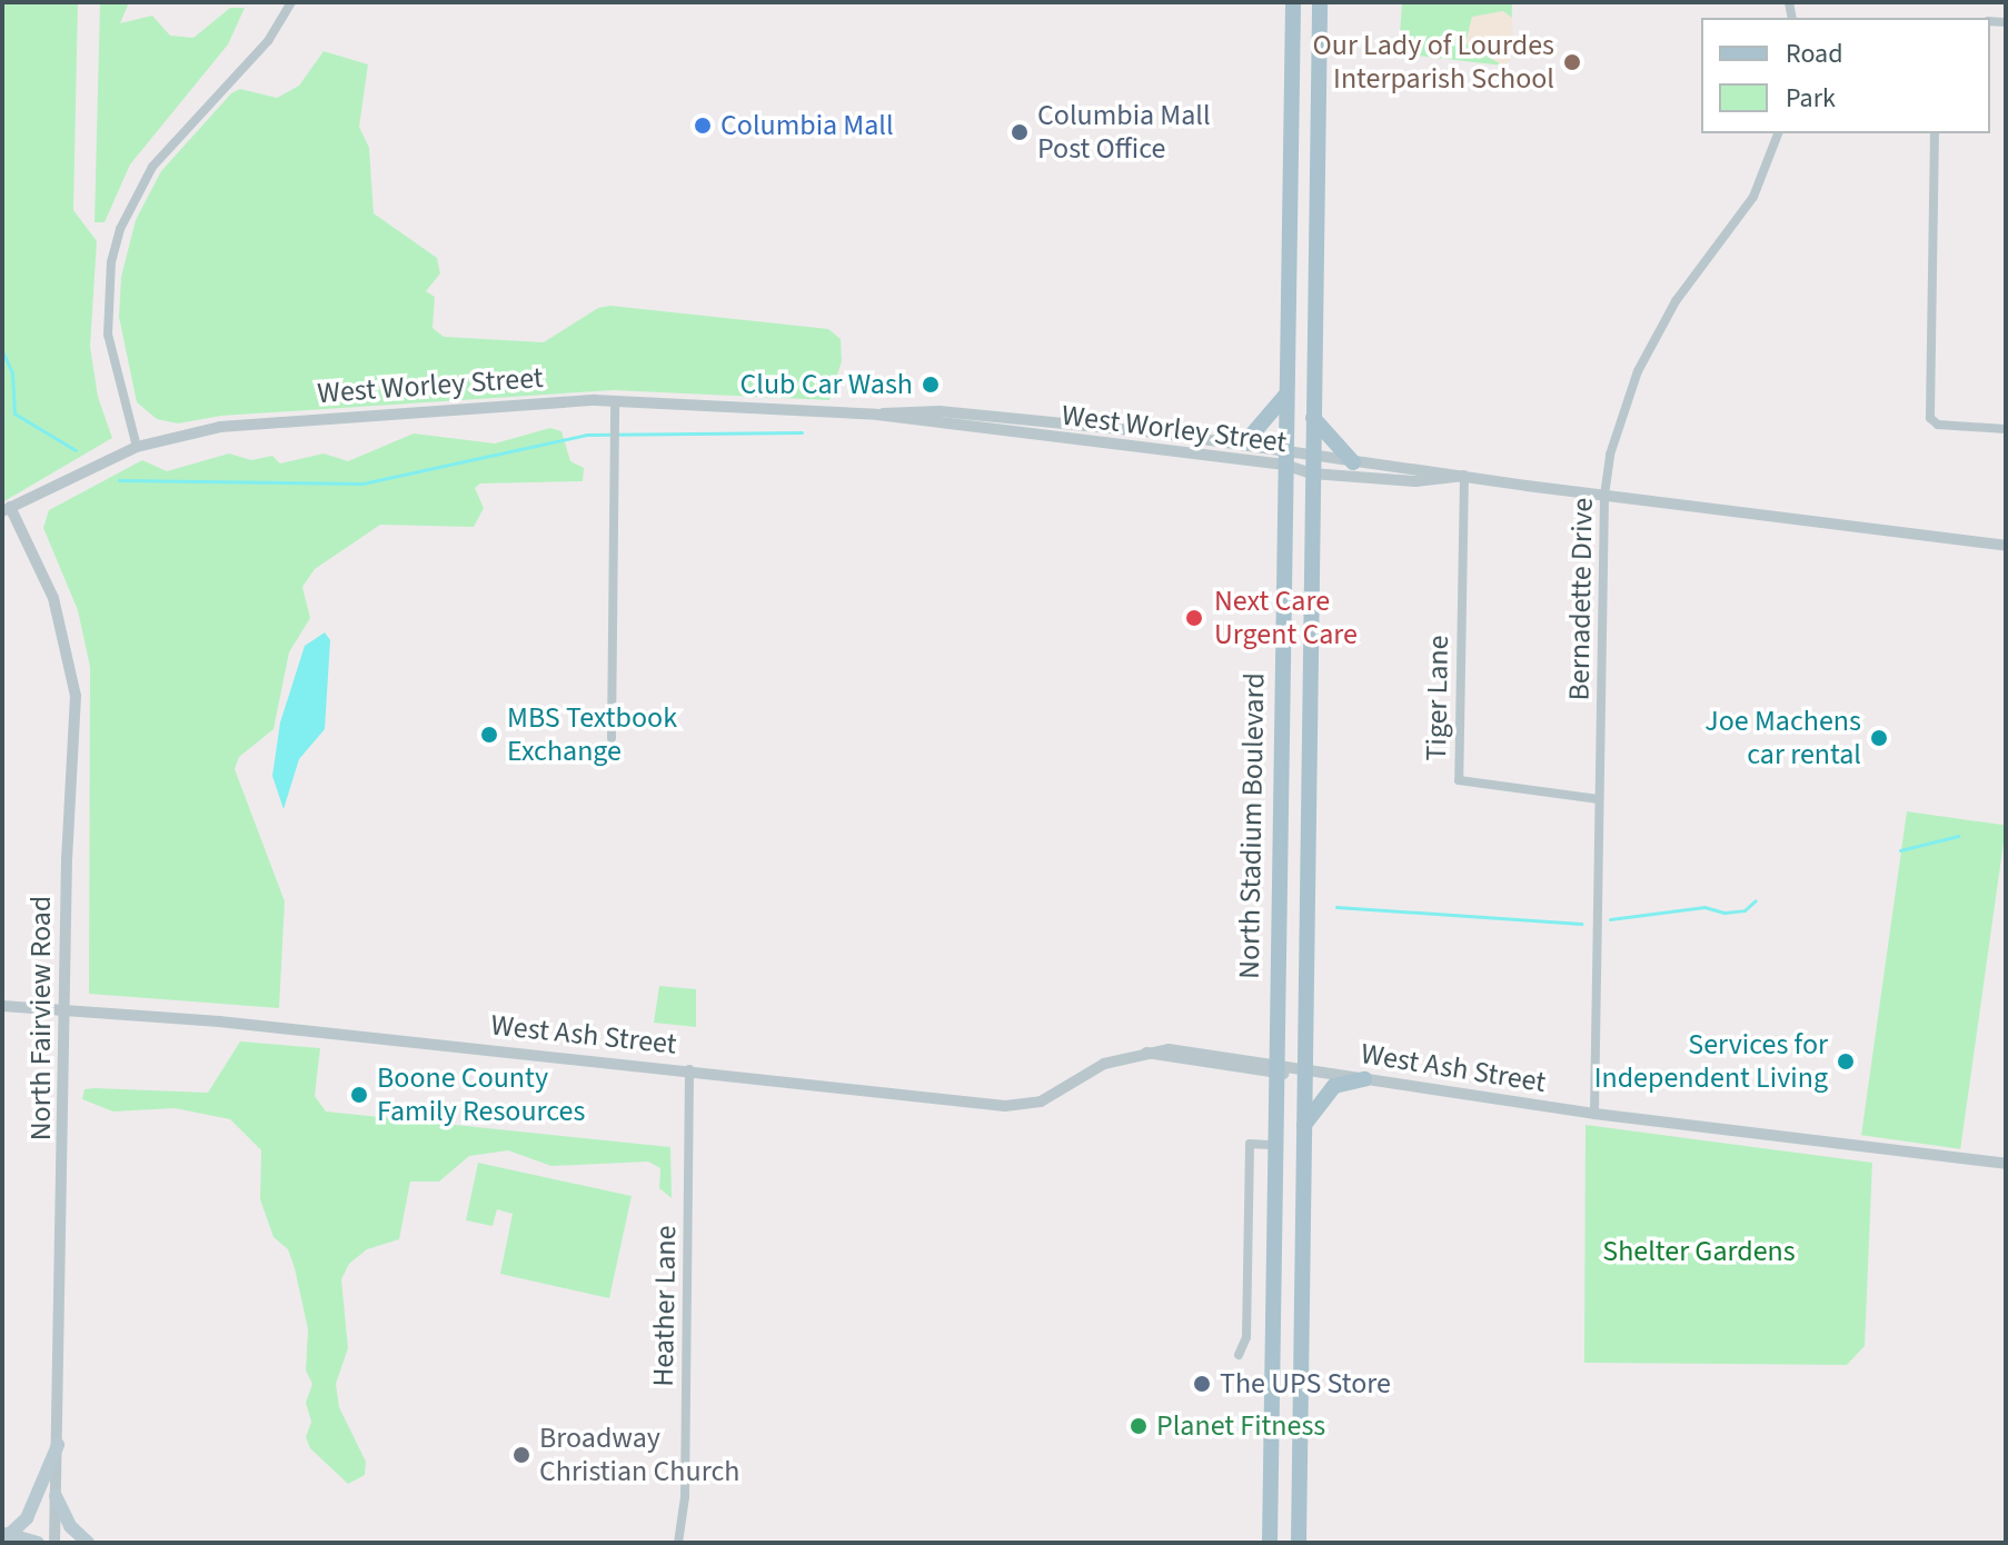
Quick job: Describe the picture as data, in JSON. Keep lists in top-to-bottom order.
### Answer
{
  "streets": {
    "main road": ["North Stadium Boulevard"],
    "street": [
      "West Worley Street",
      "Bernadette Drive",
      "Tiger Lane",
      "North Fairview Road",
      "West Ash Street",
      "Heather Lane"
    ]
  },
  "crossings": [
    ["West Worley Street", "Bernadette Drive"],
    ["West Worley Street", "Tiger Lane"],
    ["West Worley Street", "North Stadium Boulevard"],
    ["West Worley Street", "North Fairview Road"],
    ["Bernadette Drive", "Tiger Lane"],
    ["Bernadette Drive", "West Ash Street"],
    ["North Stadium Boulevard", "West Ash Street"],
    ["North Fairview Road", "West Ash Street"],
    ["West Ash Street", "Heather Lane"]
  ],
  "parks": ["Shelter Gardens"],
  "places": [
    "Our Lady of Lourdes Interparish School",
    "Columbia Mall",
    "Columbia Mall Post Office",
    "Club Car Wash",
    "Next Care Urgent Care",
    "MBS Textbook Exchange",
    "Joe Machens car rental",
    "Services for Independent Living",
    "Boone County Family Resources",
    "The UPS Store",
    "Planet Fitness",
    "Broadway Christian Church"
  ],
  "legend": ["Road", "Park"]
}
